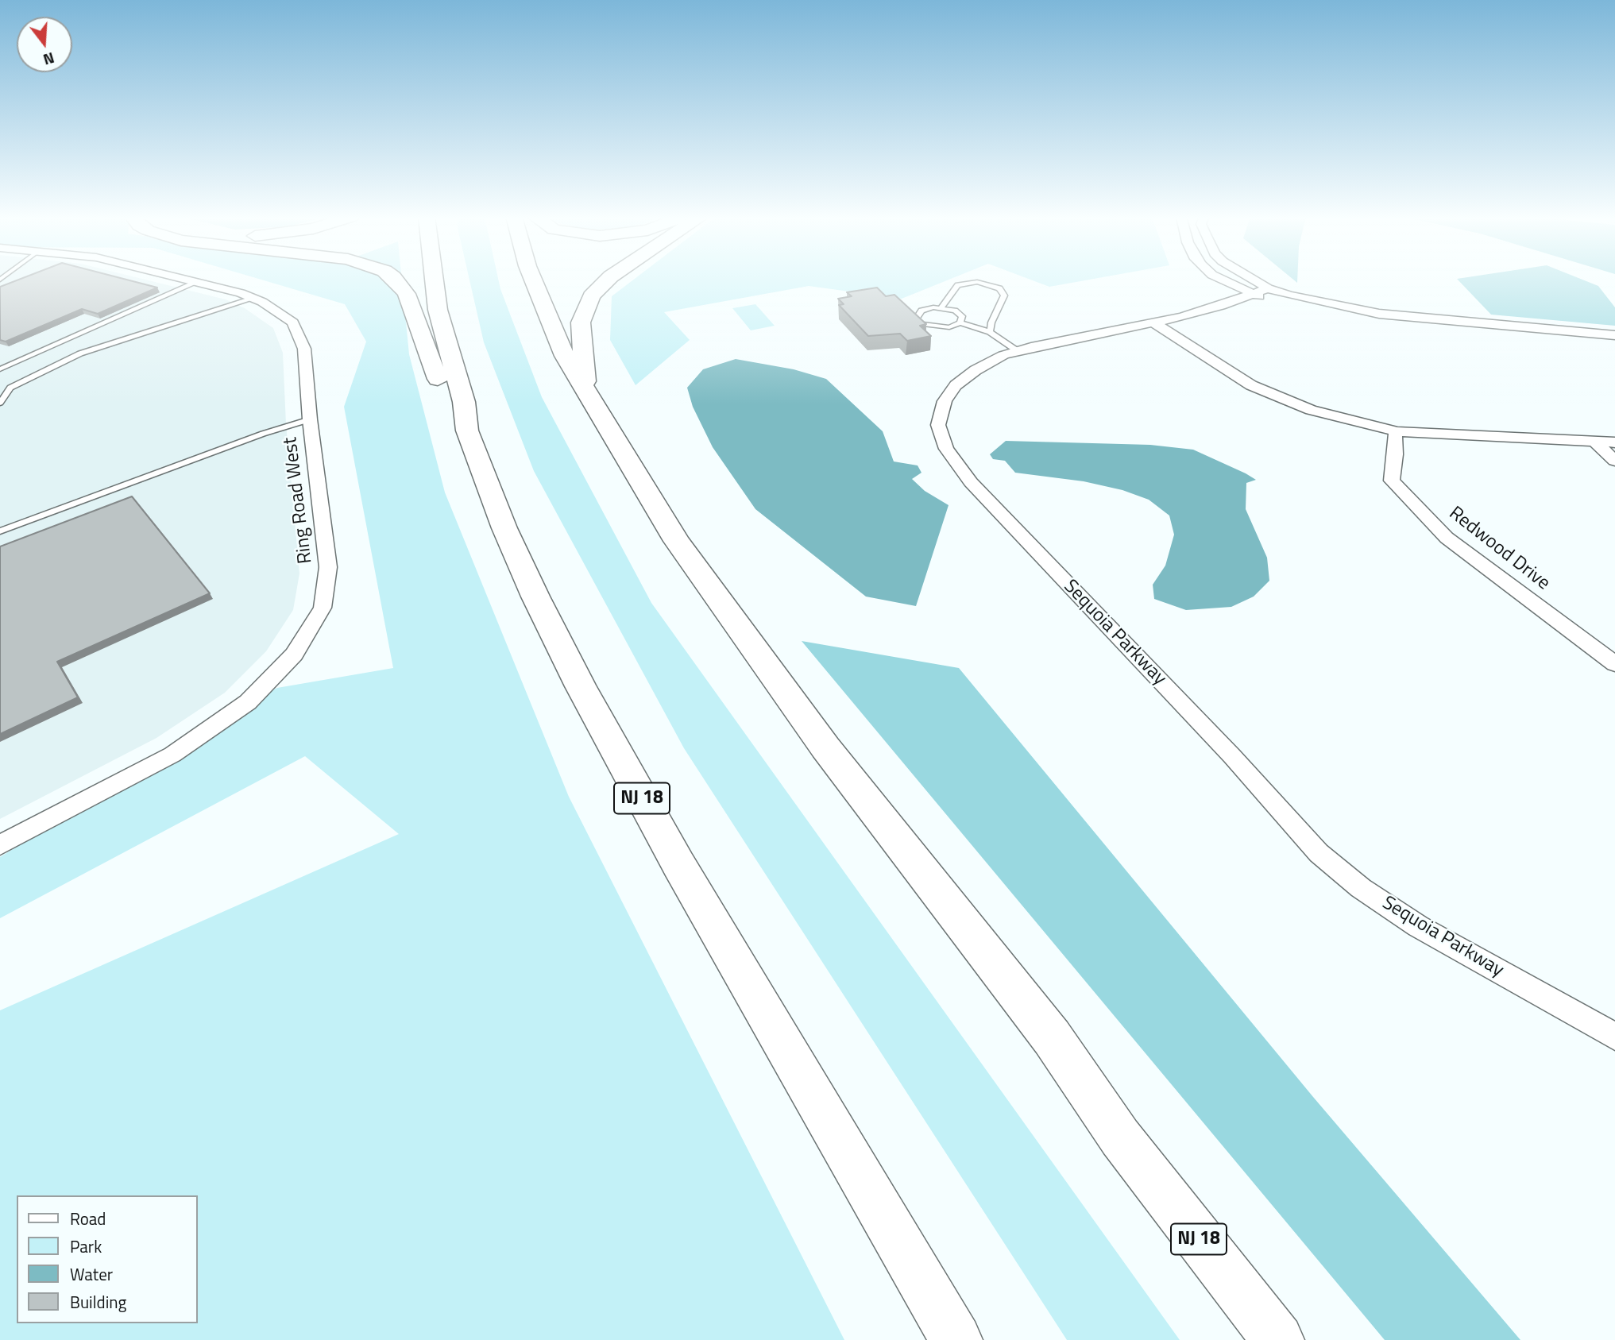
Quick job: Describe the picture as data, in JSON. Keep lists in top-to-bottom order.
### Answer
{
  "streets": {
    "highway": ["NJ 18"],
    "street": ["Ring Road West", "Redwood Drive", "Sequoia Parkway"]
  },
  "legend": [
    "Road",
    "Park",
    "Water",
    "Building"
  ],
  "north": "bottom"
}
